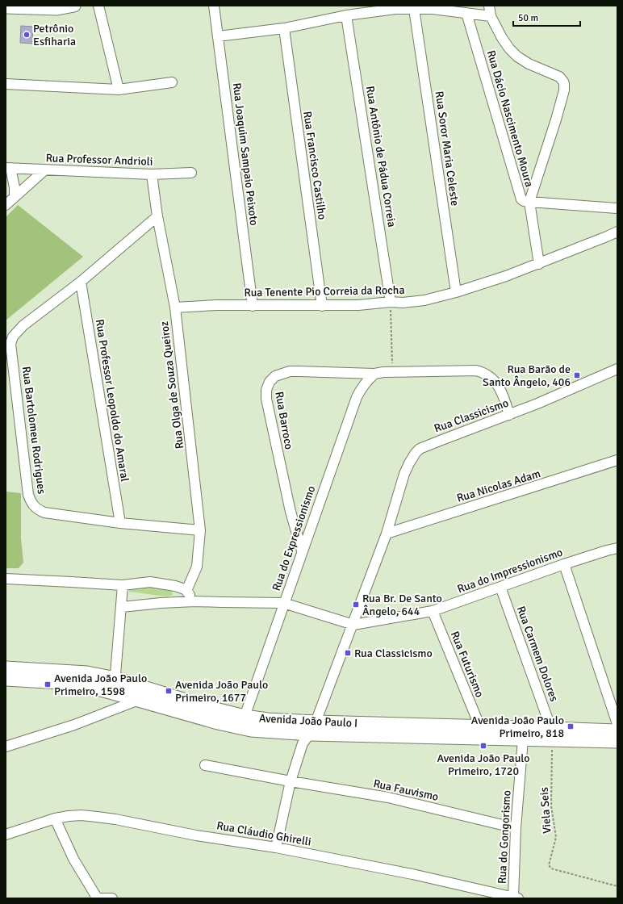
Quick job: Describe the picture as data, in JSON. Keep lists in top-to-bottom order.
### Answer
{
  "streets": {
    "main road": ["Avenida João Paulo I"],
    "street": [
      "Rua Dácio Nascimento Moura",
      "Rua Soror Maria Celeste",
      "Rua Joaquim Sampaio Peixoto",
      "Rua Antônio de Pádua Correia",
      "Rua Professor Andrioli",
      "Rua Francisco Castilho",
      "Rua Tenente Pio Correia da Rocha",
      "Rua Olga de Souza Queiroz",
      "Rua Professor Leopoldo do Amaral",
      "Rua Classicismo",
      "Rua Barroco",
      "Rua Bartolomeu Rodrigues",
      "Rua Nicolas Adam",
      "Rua do Expressionismo",
      "Rua do Impressionismo",
      "Rua Carmem Dolores",
      "Rua Futurismo",
      "Rua Fauvismo",
      "Rua Cláudio Ghirelli",
      "Rua do Gongorismo"
    ],
    "path": ["Viela Seis"]
  },
  "crossings": [
    ["Rua Dácio Nascimento Moura", "Rua Tenente Pio Correia da Rocha"],
    ["Rua Soror Maria Celeste", "Rua Tenente Pio Correia da Rocha"],
    ["Rua Joaquim Sampaio Peixoto", "Rua Tenente Pio Correia da Rocha"],
    ["Rua Antônio de Pádua Correia", "Rua Tenente Pio Correia da Rocha"],
    ["Rua Professor Andrioli", "Rua Olga de Souza Queiroz"],
    ["Rua Francisco Castilho", "Rua Tenente Pio Correia da Rocha"],
    ["Rua Tenente Pio Correia da Rocha", "Rua Olga de Souza Queiroz"],
    ["Rua Olga de Souza Queiroz", "Rua Bartolomeu Rodrigues"],
    ["Rua Professor Leopoldo do Amaral", "Rua Bartolomeu Rodrigues"],
    ["Rua Classicismo", "Rua Barroco"],
    ["Rua Classicismo", "Rua Nicolas Adam"],
    ["Rua Classicismo", "Rua do Impressionismo"],
    ["Rua Classicismo", "Avenida João Paulo I"],
    ["Rua Classicismo", "Rua Fauvismo"],
    ["Rua Classicismo", "Rua Cláudio Ghirelli"],
    ["Rua Barroco", "Rua do Expressionismo"],
    ["Rua do Expressionismo", "Avenida João Paulo I"],
    ["Rua do Impressionismo", "Rua Carmem Dolores"],
    ["Rua do Impressionismo", "Rua Futurismo"],
    ["Rua Carmem Dolores", "Avenida João Paulo I"],
    ["Rua Carmem Dolores", "Viela Seis"],
    ["Rua Futurismo", "Avenida João Paulo I"],
    ["Avenida João Paulo I", "Viela Seis"],
    ["Avenida João Paulo I", "Rua do Gongorismo"],
    ["Rua Fauvismo", "Rua do Gongorismo"],
    ["Rua Cláudio Ghirelli", "Rua do Gongorismo"]
  ],
  "places": {
    "other": ["Petrônio Esfiharia"],
    "transit": [
      "Rua Barão de Santo Ângelo, 406",
      "Rua Br. De Santo Ângelo, 644",
      "Rua Classicismo",
      "Avenida João Paulo Primeiro, 1598",
      "Avenida João Paulo Primeiro, 1677",
      "Avenida João Paulo Primeiro, 818",
      "Avenida João Paulo Primeiro, 1720"
    ]
  },
  "scale_bar": "50 m"
}
